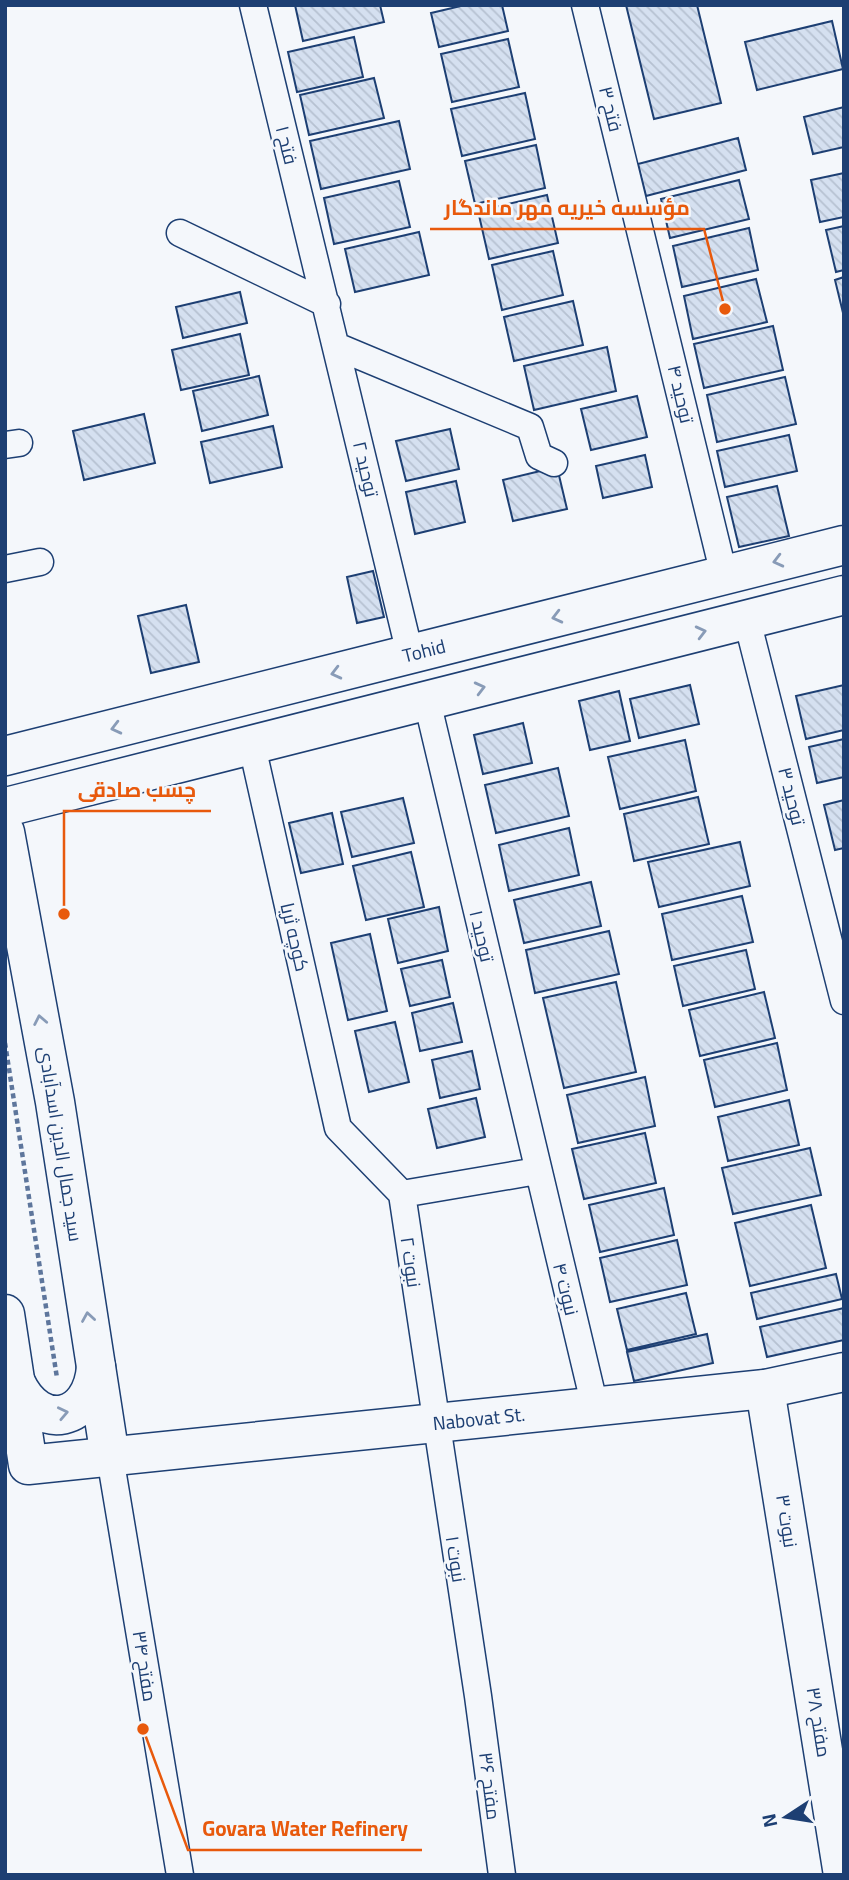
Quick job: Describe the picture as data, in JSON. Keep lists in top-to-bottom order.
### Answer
{
  "streets": {
    "street": [
      "فتح ۳",
      "فتح ۱",
      "توحید ۴",
      "توحید ۲",
      "Tohid",
      "توحید ۳",
      "توحید ۱",
      "کوچه ثریا",
      "سید جمال الدین اسدآبادی",
      "نبوت ۲",
      "نبوت ۴",
      "Nabovat St.",
      "نبوت ۳",
      "نبوت ۱",
      "مفتح ۳۴",
      "مفتح ۳۸",
      "مفتح ۳۶"
    ]
  },
  "crossings": [
    ["فتح ۳", "توحید ۴"],
    ["فتح ۱", "توحید ۲"],
    ["توحید ۴", "Tohid"],
    ["توحید ۲", "Tohid"],
    ["توحید ۱", "نبوت ۴"],
    ["کوچه ثریا", "نبوت ۲"],
    ["سید جمال الدین اسدآبادی", "Nabovat St."],
    ["سید جمال الدین اسدآبادی", "مفتح ۳۴"],
    ["نبوت ۲", "Nabovat St."],
    ["نبوت ۲", "نبوت ۱"],
    ["نبوت ۴", "Nabovat St."],
    ["Nabovat St.", "نبوت ۳"],
    ["Nabovat St.", "نبوت ۱"],
    ["Nabovat St.", "مفتح ۳۴"],
    ["نبوت ۳", "مفتح ۳۸"],
    ["نبوت ۱", "مفتح ۳۶"]
  ],
  "one_way": ["سید جمال الدین اسدآبادی"],
  "places": ["مؤسسه خیریه مهر ماندگار", "چسب صادقی", "Govara Water Refinery"],
  "north": "left"
}
